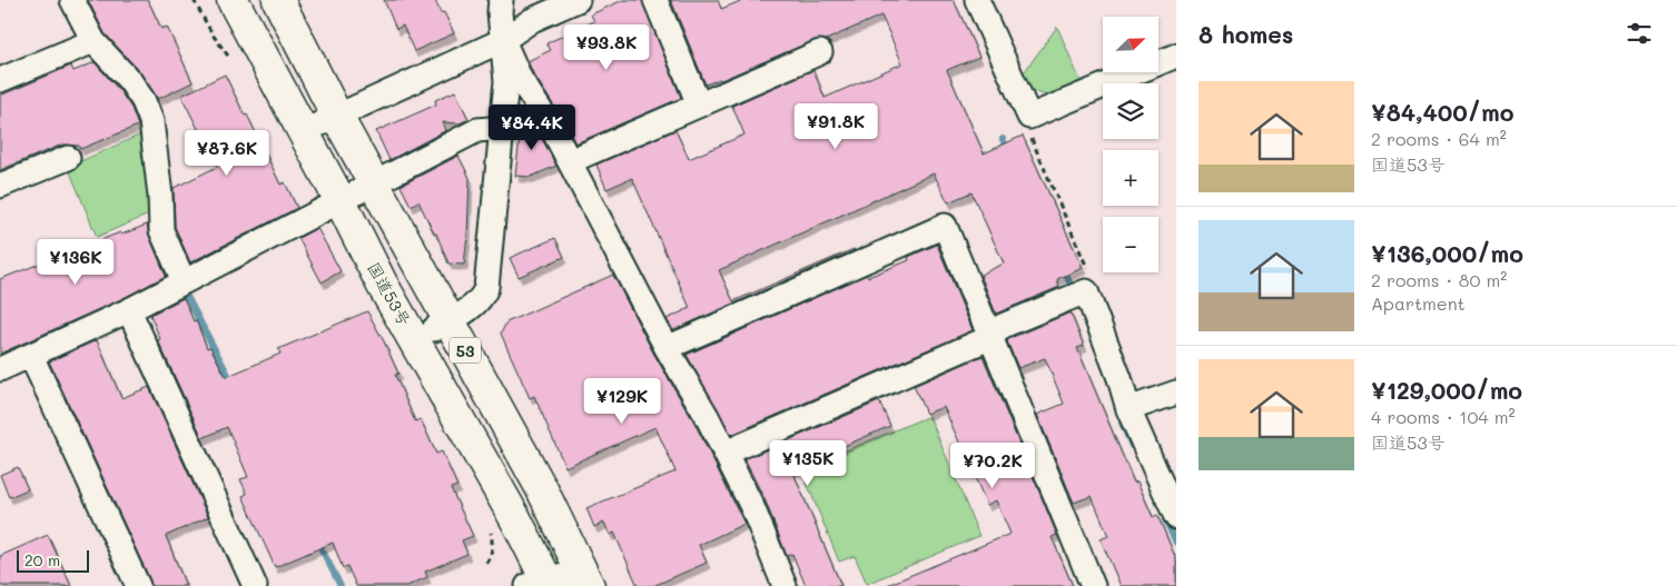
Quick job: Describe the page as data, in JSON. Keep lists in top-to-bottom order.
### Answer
{
  "streets": {
    "highway": ["国道53号", "53"]
  },
  "crossings": [
    ["国道53号", "53"]
  ],
  "scale_bar": "20 m",
  "north": "top right",
  "page": {
    "heading": "8 homes",
    "map_buttons": ["+", "−"],
    "price": [
      "¥93.8K",
      "¥91.8K",
      "¥84.4K",
      "¥87.6K",
      "¥136K",
      "¥129K",
      "¥135K",
      "¥70.2K"
    ],
    "list": [
      {
        "name": "¥84,400/mo",
        "note": "2 rooms · 64 m² · 国道53号"
      },
      {
        "name": "¥136,000/mo",
        "note": "2 rooms · 80 m² · Apartment"
      },
      {
        "name": "¥129,000/mo",
        "note": "4 rooms · 104 m² · 国道53号"
      }
    ],
    "scale": "20 m"
  }
}
